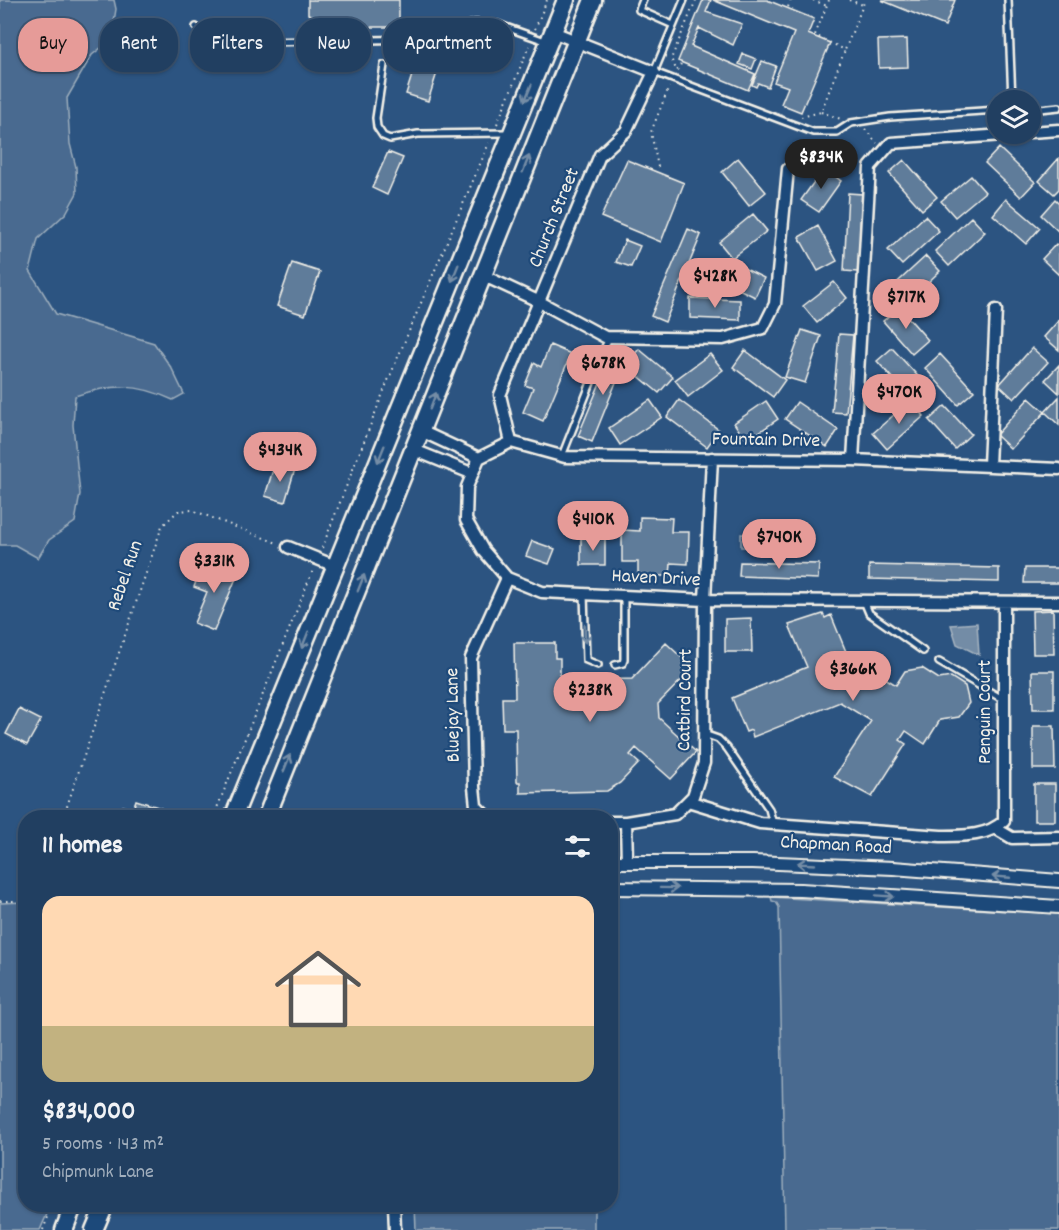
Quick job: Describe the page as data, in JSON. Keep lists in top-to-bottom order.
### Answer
{
  "streets": {
    "street": [
      "Church Street",
      "Fountain Drive",
      "Haven Drive",
      "Catbird Court",
      "Penguin Court",
      "Bluejay Lane",
      "Chapman Road"
    ],
    "path": ["Rebel Run"]
  },
  "crossings": [
    ["Church Street", "Fountain Drive"],
    ["Fountain Drive", "Catbird Court"],
    ["Haven Drive", "Catbird Court"],
    ["Haven Drive", "Penguin Court"],
    ["Haven Drive", "Bluejay Lane"]
  ],
  "page": {
    "chip": [
      "Buy",
      "Rent",
      "Filters",
      "New",
      "Apartment"
    ],
    "price": [
      "$834K",
      "$428K",
      "$717K",
      "$678K",
      "$470K",
      "$434K",
      "$410K",
      "$740K",
      "$331K",
      "$366K",
      "$238K"
    ],
    "heading": "11 homes",
    "list": [
      {
        "name": "$834,000",
        "note": "5 rooms · 143 m² · Chipmunk Lane"
      }
    ]
  }
}
